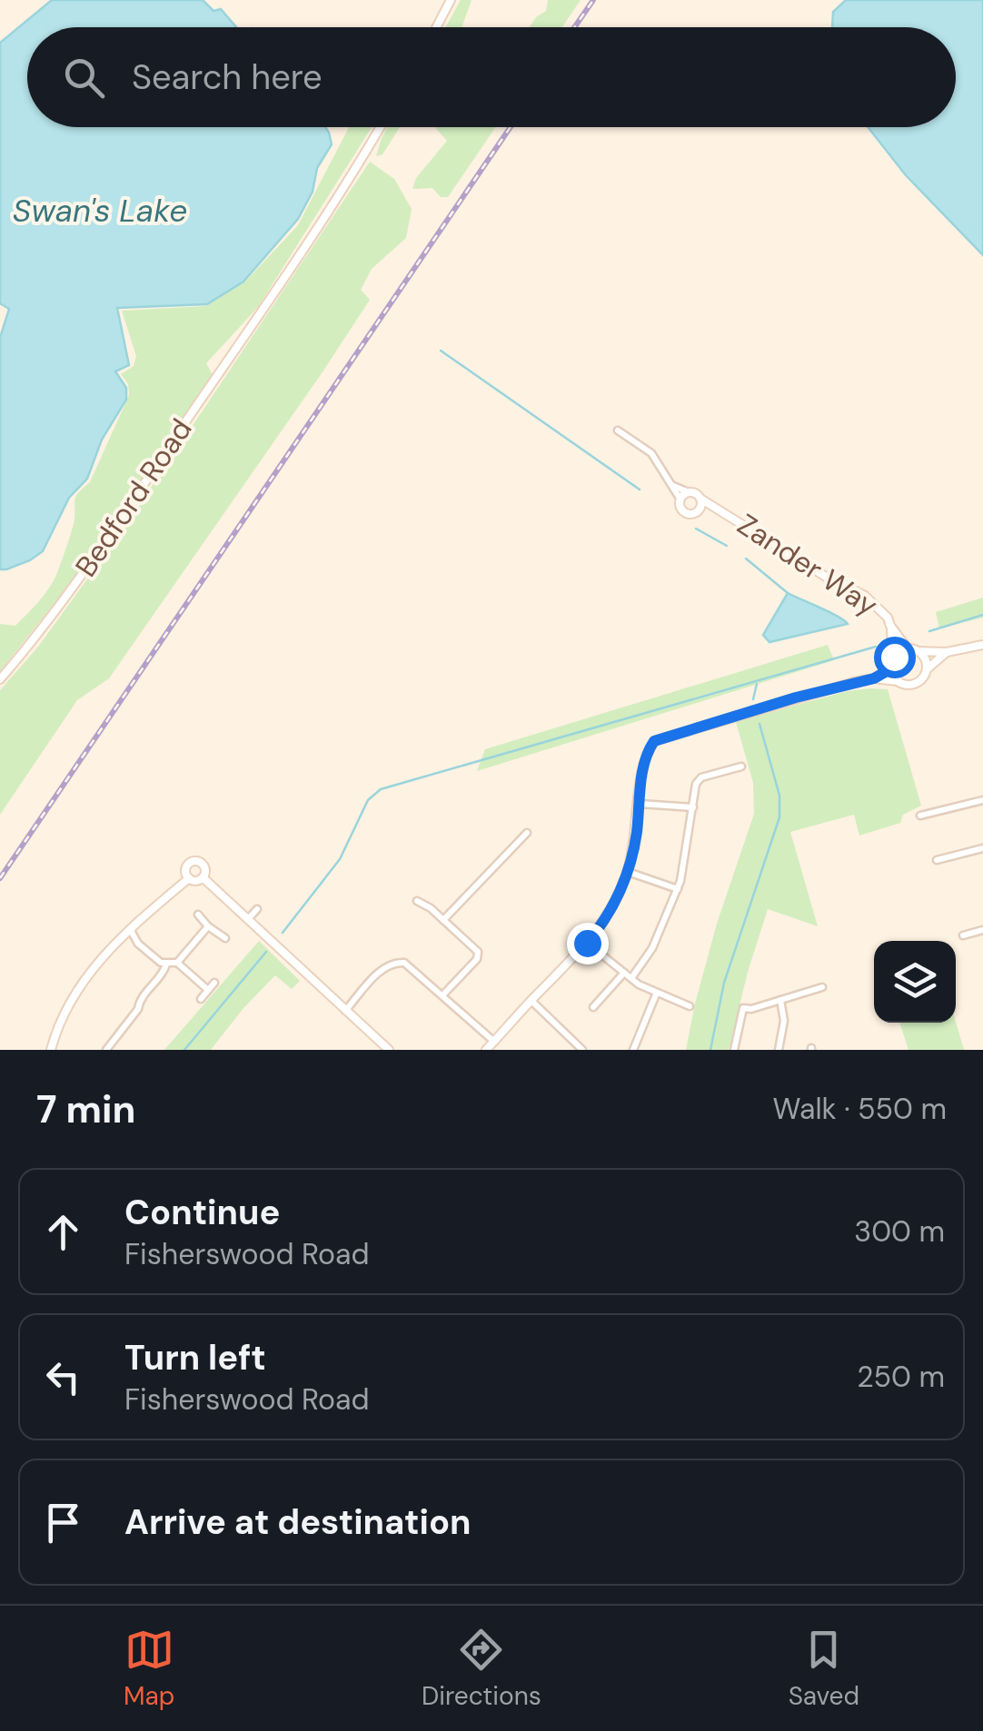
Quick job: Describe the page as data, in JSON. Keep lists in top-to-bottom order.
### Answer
{
  "streets": {
    "street": ["Bedford Road", "Zander Way"]
  },
  "water": ["Swan's Lake"],
  "page": {
    "search": "Search here",
    "heading": ["7 min", "Walk · 550 m"],
    "list": [
      ["Continue", "Fisherswood Road", "300 m"],
      ["Turn left", "Fisherswood Road", "250 m"],
      "Arrive at destination"
    ],
    "nav": ["Map", "Directions", "Saved"]
  }
}
